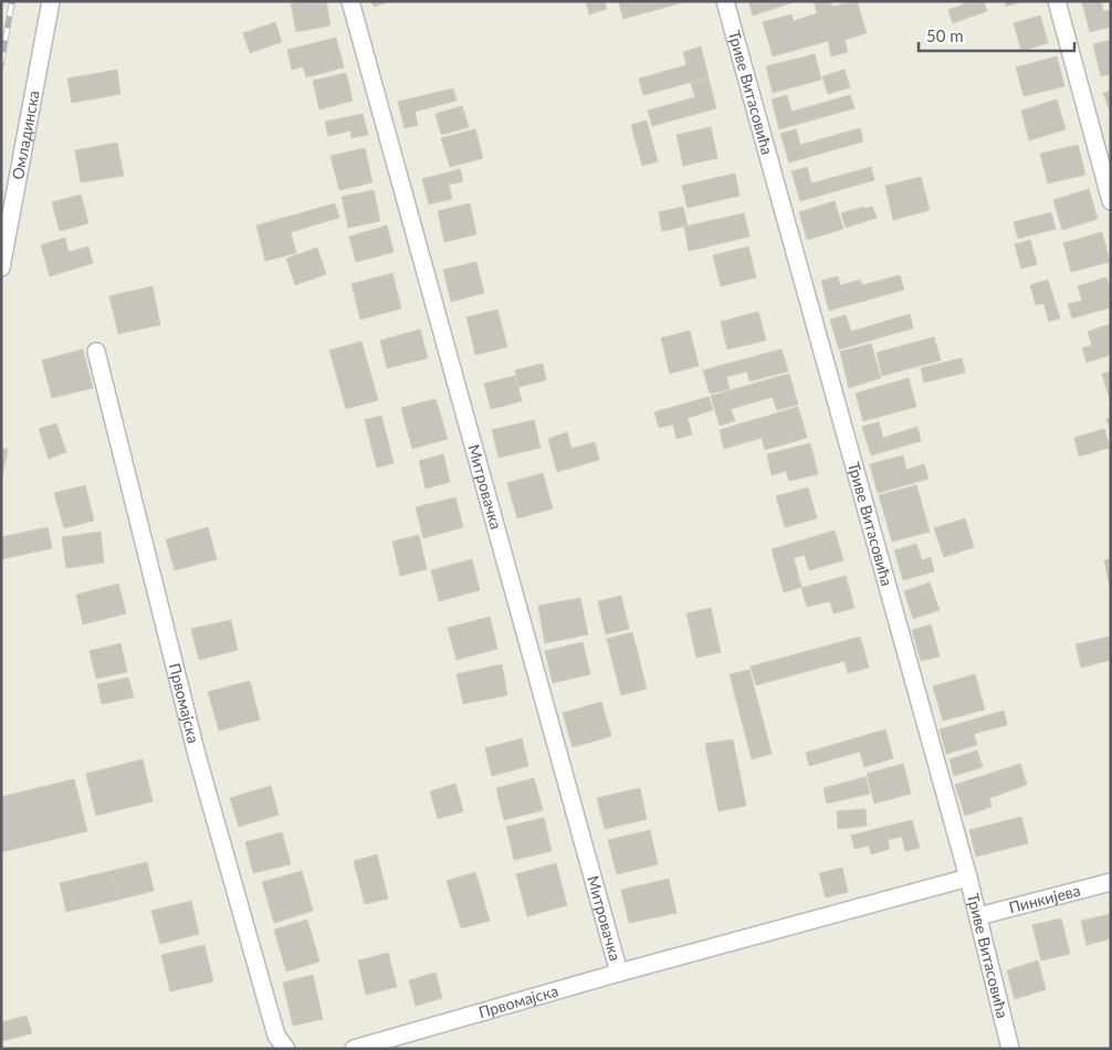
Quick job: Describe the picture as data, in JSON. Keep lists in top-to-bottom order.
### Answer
{
  "streets": {
    "street": [
      "Триве Витасовића",
      "Омладинска",
      "Митровачка",
      "Првомајска",
      "Пинкијева"
    ]
  },
  "crossings": [
    ["Триве Витасовића", "Првомајска"],
    ["Триве Витасовића", "Пинкијева"],
    ["Митровачка", "Првомајска"]
  ],
  "scale_bar": "50 m"
}
